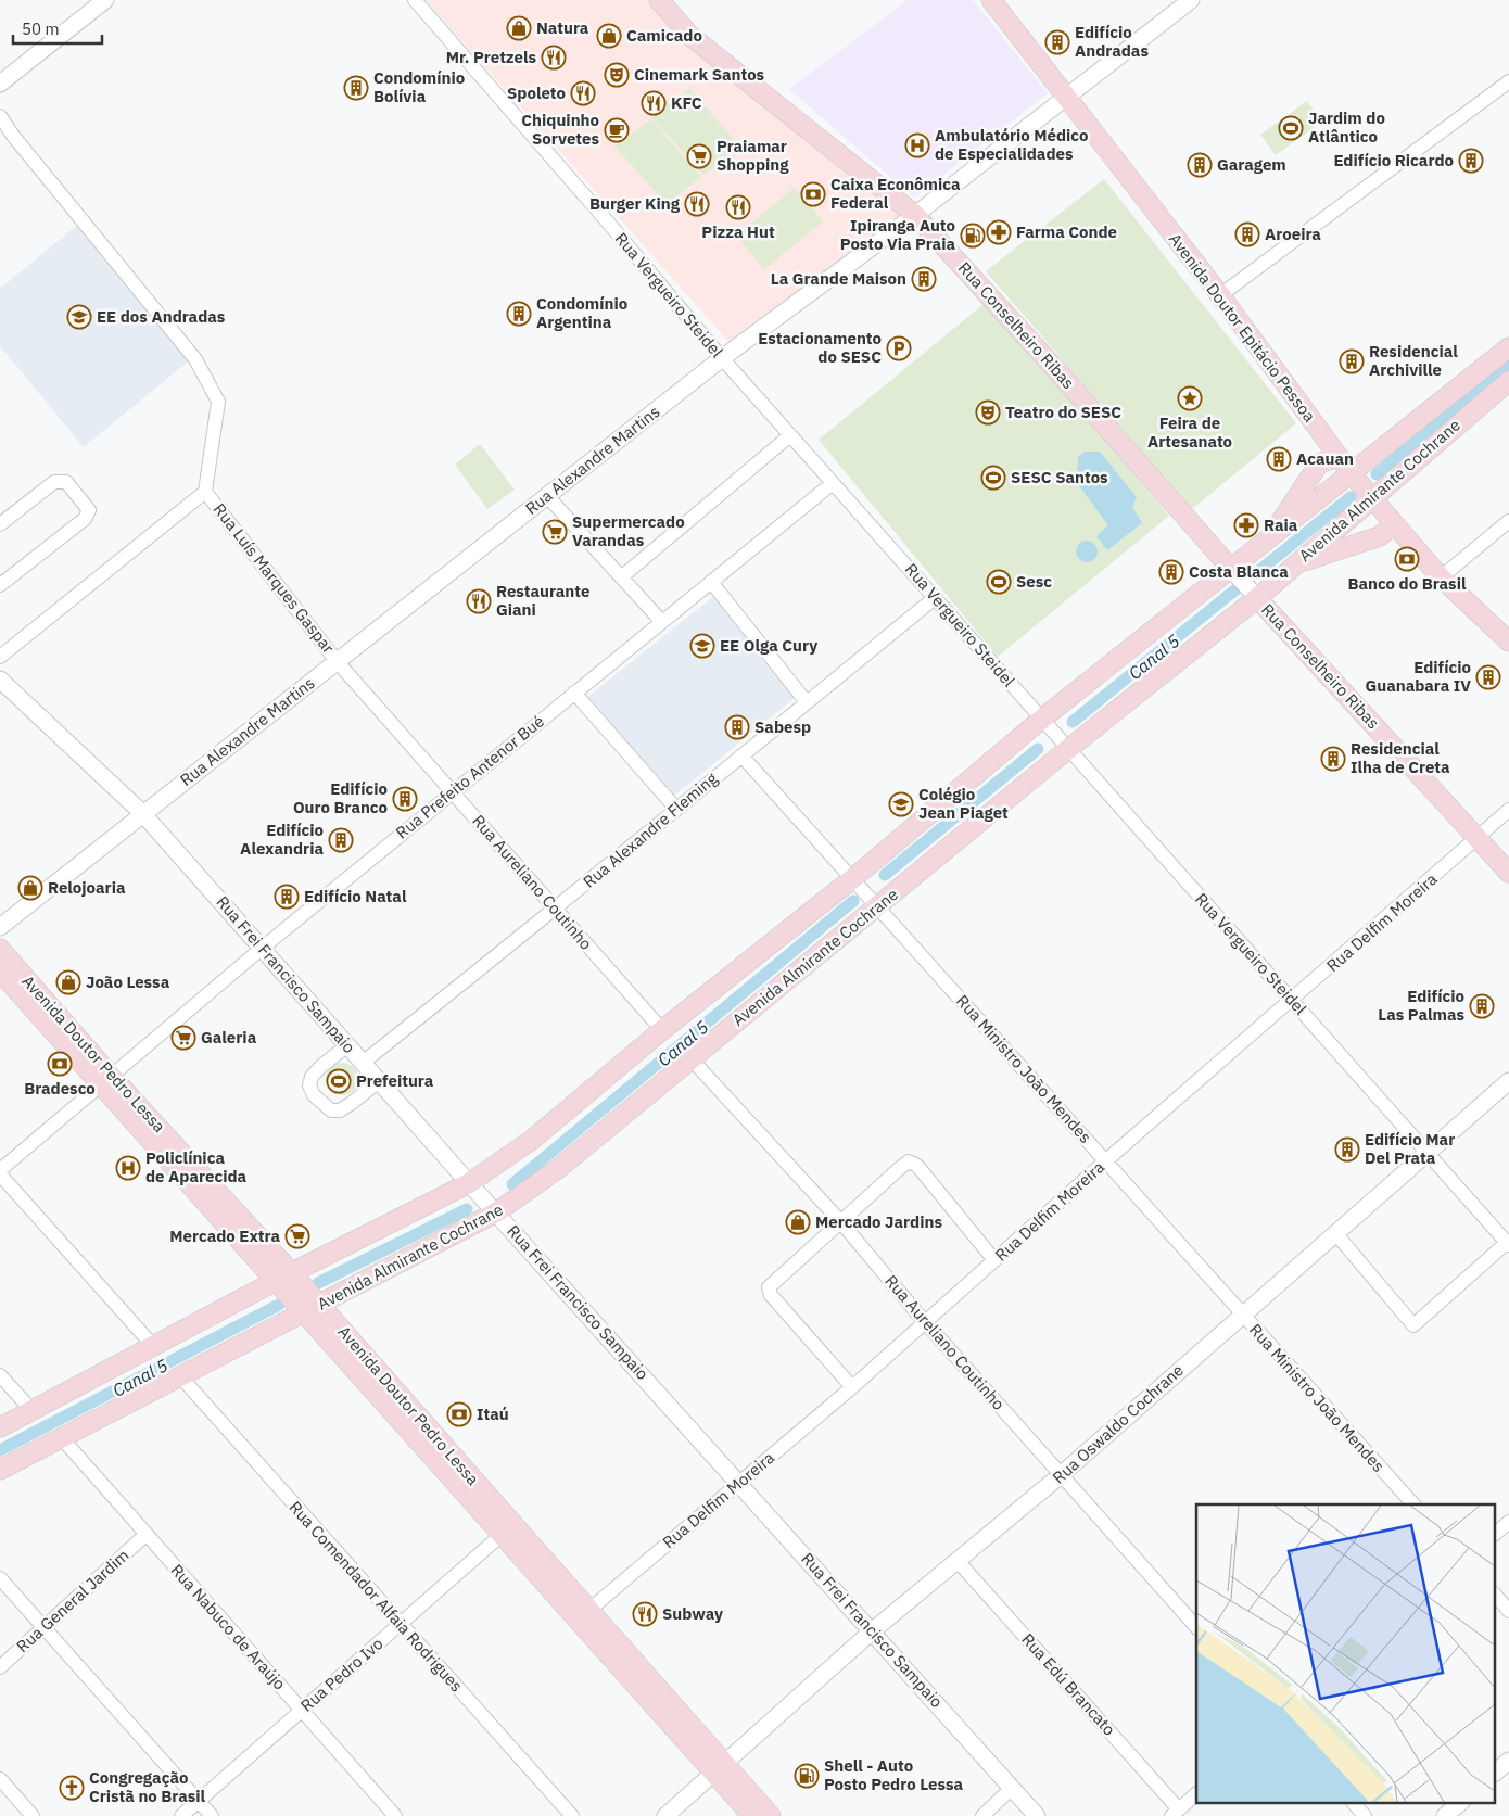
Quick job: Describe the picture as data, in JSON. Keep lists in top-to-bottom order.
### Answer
{
  "streets": {
    "main road": [
      "Rua Conselheiro Ribas",
      "Avenida Doutor Epitácio Pessoa",
      "Avenida Almirante Cochrane",
      "Avenida Doutor Pedro Lessa"
    ],
    "street": [
      "Rua Vergueiro Steidel",
      "Rua Alexandre Martins",
      "Rua Luís Marques Gaspar",
      "Rua Prefeito Antenor Bué",
      "Rua Alexandre Fleming",
      "Rua Aureliano Coutinho",
      "Rua Delfim Moreira",
      "Rua Frei Francisco Sampaio",
      "Rua Ministro João Mendes",
      "Rua Oswaldo Cochrane",
      "Rua Comendador Alfaia Rodrigues",
      "Rua General Jardim",
      "Rua Nabuco de Araújo",
      "Rua Pedro Ivo",
      "Rua Edú Brancato"
    ]
  },
  "crossings": [
    ["Rua Vergueiro Steidel", "Rua Alexandre Martins"],
    ["Rua Vergueiro Steidel", "Avenida Almirante Cochrane"],
    ["Rua Vergueiro Steidel", "Rua Prefeito Antenor Bué"],
    ["Rua Vergueiro Steidel", "Rua Alexandre Fleming"],
    ["Rua Vergueiro Steidel", "Rua Delfim Moreira"],
    ["Rua Vergueiro Steidel", "Rua Oswaldo Cochrane"],
    ["Rua Conselheiro Ribas", "Rua Alexandre Martins"],
    ["Rua Conselheiro Ribas", "Avenida Almirante Cochrane"],
    ["Rua Conselheiro Ribas", "Rua Delfim Moreira"],
    ["Avenida Doutor Epitácio Pessoa", "Rua Alexandre Martins"],
    ["Avenida Doutor Epitácio Pessoa", "Avenida Almirante Cochrane"],
    ["Rua Alexandre Martins", "Rua Luís Marques Gaspar"],
    ["Rua Alexandre Martins", "Rua Aureliano Coutinho"],
    ["Rua Alexandre Martins", "Rua Frei Francisco Sampaio"],
    ["Avenida Almirante Cochrane", "Rua Aureliano Coutinho"],
    ["Avenida Almirante Cochrane", "Rua Frei Francisco Sampaio"],
    ["Avenida Almirante Cochrane", "Avenida Doutor Pedro Lessa"],
    ["Avenida Almirante Cochrane", "Rua Ministro João Mendes"],
    ["Avenida Almirante Cochrane", "Rua Comendador Alfaia Rodrigues"],
    ["Avenida Almirante Cochrane", "Rua Nabuco de Araújo"],
    ["Rua Luís Marques Gaspar", "Rua Aureliano Coutinho"],
    ["Rua Prefeito Antenor Bué", "Rua Aureliano Coutinho"],
    ["Rua Prefeito Antenor Bué", "Rua Frei Francisco Sampaio"],
    ["Rua Prefeito Antenor Bué", "Avenida Doutor Pedro Lessa"],
    ["Rua Alexandre Fleming", "Rua Aureliano Coutinho"],
    ["Rua Alexandre Fleming", "Rua Frei Francisco Sampaio"],
    ["Rua Alexandre Fleming", "Rua Ministro João Mendes"],
    ["Rua Aureliano Coutinho", "Rua Delfim Moreira"],
    ["Rua Aureliano Coutinho", "Rua Oswaldo Cochrane"],
    ["Rua Delfim Moreira", "Rua Frei Francisco Sampaio"],
    ["Rua Delfim Moreira", "Avenida Doutor Pedro Lessa"],
    ["Rua Delfim Moreira", "Rua Ministro João Mendes"],
    ["Rua Frei Francisco Sampaio", "Rua Oswaldo Cochrane"],
    ["Avenida Doutor Pedro Lessa", "Rua Oswaldo Cochrane"],
    ["Avenida Doutor Pedro Lessa", "Rua Pedro Ivo"],
    ["Rua Ministro João Mendes", "Rua Oswaldo Cochrane"],
    ["Rua Oswaldo Cochrane", "Rua Edú Brancato"],
    ["Rua Comendador Alfaia Rodrigues", "Rua Pedro Ivo"],
    ["Rua General Jardim", "Rua Nabuco de Araújo"],
    ["Rua Nabuco de Araújo", "Rua Pedro Ivo"]
  ],
  "water": ["Canal 5"],
  "places": {
    "shop": [
      "Natura",
      "Camicado",
      "Relojoaria",
      "João Lessa",
      "Mercado Jardins"
    ],
    "building": [
      "Edifício Andradas",
      "Condomínio Bolívia",
      "Edifício Ricardo",
      "Garagem",
      "Aroeira",
      "La Grande Maison",
      "Condomínio Argentina",
      "Residencial Archiville",
      "Acauan",
      "Costa Blanca",
      "Edifício Guanabara IV",
      "Sabesp",
      "Residencial Ilha de Creta",
      "Edifício Ouro Branco",
      "Edifício Alexandria",
      "Edifício Natal",
      "Edifício Las Palmas",
      "Edifício Mar Del Prata"
    ],
    "restaurant": [
      "Mr. Pretzels",
      "Spoleto",
      "KFC",
      "Burger King",
      "Pizza Hut",
      "Restaurante Giani",
      "Subway"
    ],
    "theatre": ["Cinemark Santos", "Teatro do SESC"],
    "sports": [
      "Jardim do Atlântico",
      "SESC Santos",
      "Sesc",
      "Prefeitura"
    ],
    "cafe": ["Chiquinho Sorvetes"],
    "hospital": ["Ambulatório Médico de Especialidades", "Policlínica de Aparecida"],
    "supermarket": [
      "Praiamar Shopping",
      "Supermercado Varandas",
      "Galeria",
      "Mercado Extra"
    ],
    "bank": [
      "Caixa Econômica Federal",
      "Banco do Brasil",
      "Bradesco",
      "Itaú"
    ],
    "pharmacy": ["Farma Conde", "Raia"],
    "fuel station": ["Ipiranga Auto Posto Via Praia", "Shell - Auto Posto Pedro Lessa"],
    "school or university": ["EE dos Andradas", "EE Olga Cury", "Colégio Jean Piaget"],
    "parking": ["Estacionamento do SESC"],
    "place": ["Feira de Artesanato"],
    "church": ["Congregação Cristã no Brasil"]
  },
  "scale_bar": "50 m"
}
